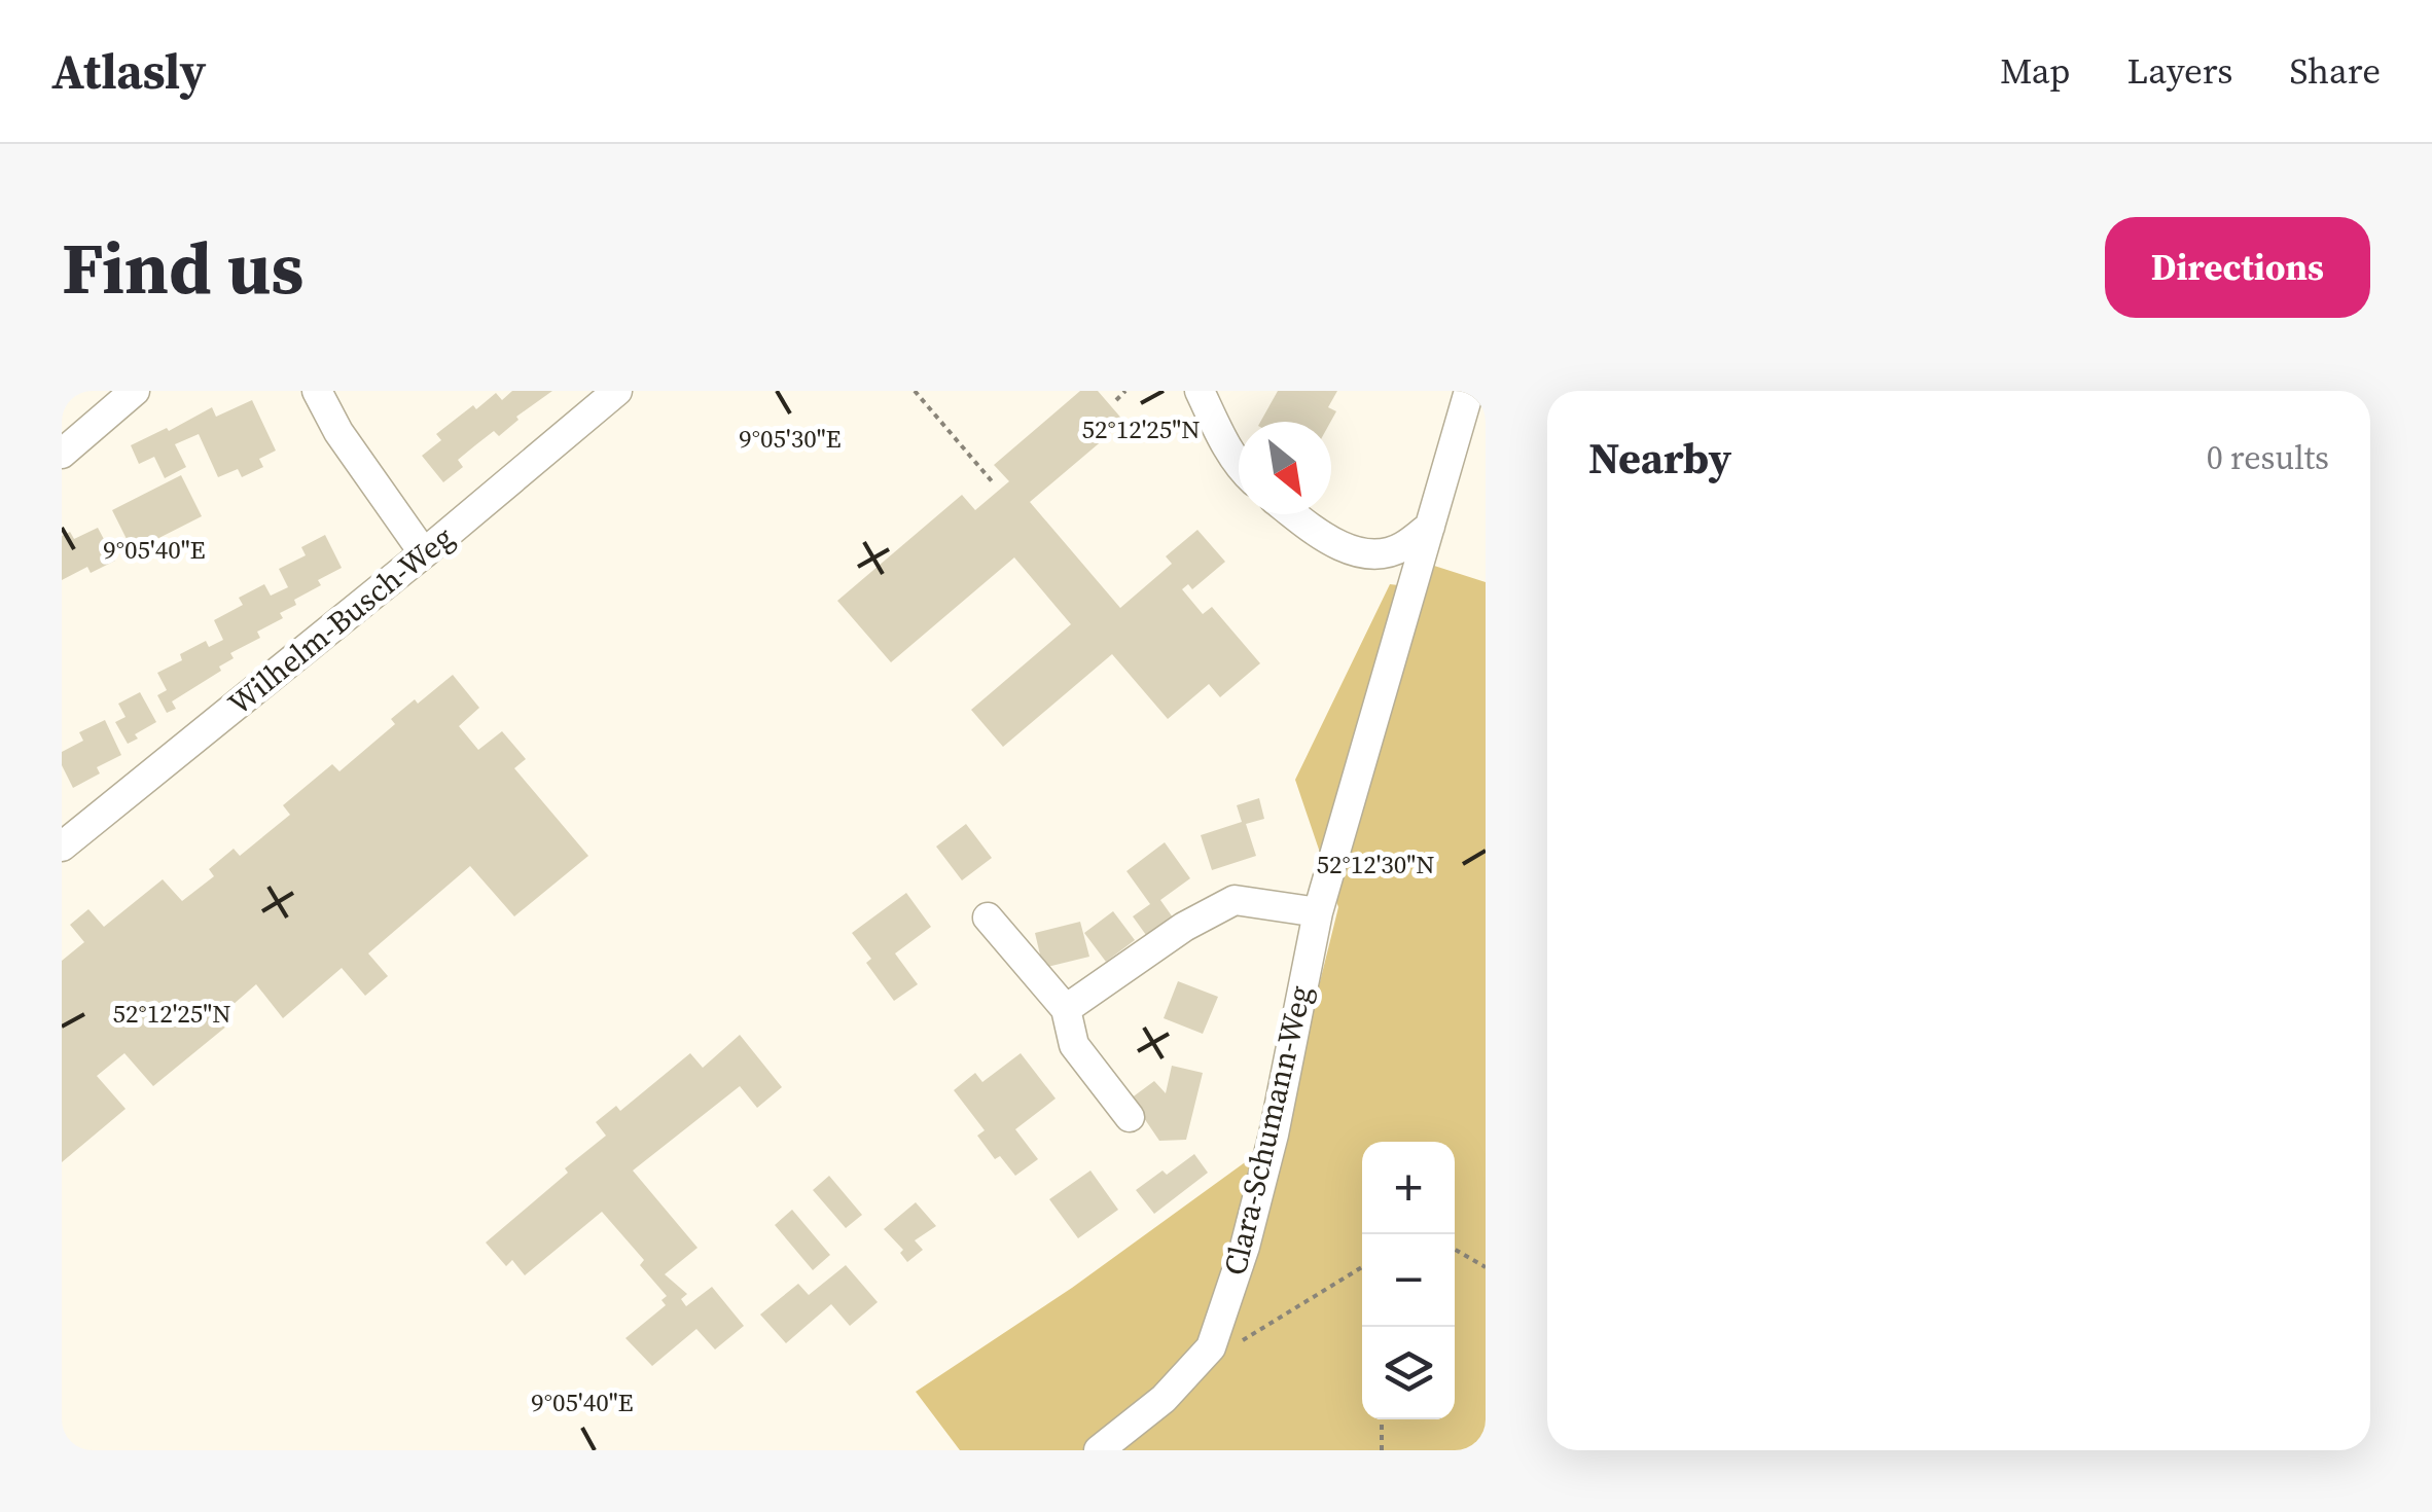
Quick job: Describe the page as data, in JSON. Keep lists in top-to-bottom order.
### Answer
{
  "streets": {
    "street": ["Wilhelm-Busch-Weg", "Clara-Schumann-Weg"]
  },
  "north": "bottom right",
  "page": {
    "header": "Atlasly",
    "nav": ["Map", "Layers", "Share"],
    "buttons": "Directions",
    "title": "Find us",
    "heading": ["Nearby", "0 results"],
    "map_buttons": ["+", "−"]
  },
  "coordinates": [
    "52°12'25\"N",
    "9°05'30\"E",
    "9°05'40\"E",
    "52°12'30\"N"
  ]
}
